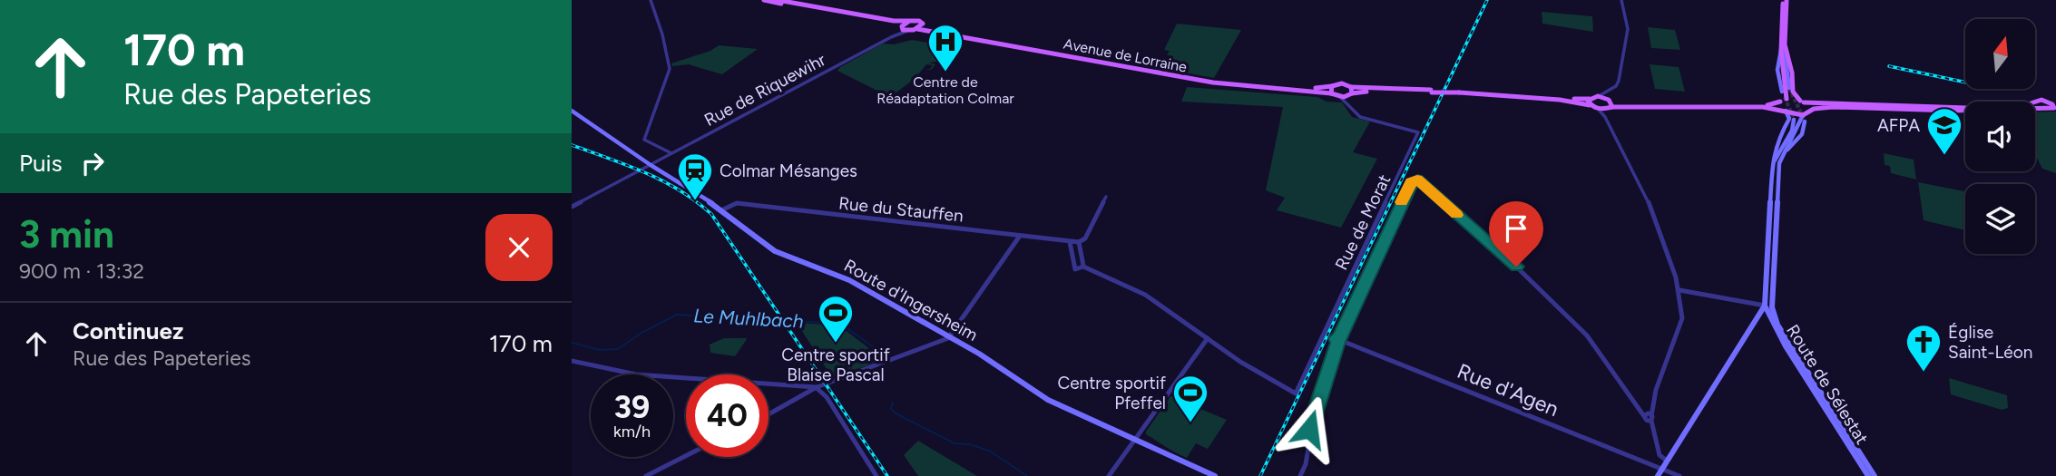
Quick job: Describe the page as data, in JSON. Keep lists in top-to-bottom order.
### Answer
{
  "streets": {
    "main road": ["Avenue de Lorraine", "Route d'Ingersheim", "Route de Sélestat"],
    "street": [
      "Rue de Riquewihr",
      "Rue du Stauffen",
      "Rue de Morat",
      "Rue d'Agen"
    ]
  },
  "crossings": [
    ["Avenue de Lorraine", "Rue de Riquewihr"],
    ["Avenue de Lorraine", "Rue de Morat"],
    ["Rue de Riquewihr", "Route d'Ingersheim"],
    ["Rue du Stauffen", "Route d'Ingersheim"]
  ],
  "water": ["Le Muhlbach"],
  "places": {
    "hospital": ["Centre de Réadaptation Colmar"],
    "school or university": ["AFPA"],
    "station": ["Colmar Mésanges"],
    "sports": ["Centre sportif Blaise Pascal", "Centre sportif Pfeffel"],
    "church": ["Église Saint-Léon"]
  },
  "north": "top",
  "page": {
    "turn": ["170 m", "Rue des Papeteries"],
    "then": "Puis",
    "heading": ["3 min", "900 m · 13:32"],
    "list": [
      {
        "name": "Continuez",
        "note": "Rue des Papeteries",
        "value": "170 m"
      }
    ],
    "speed": "39 km/h",
    "limit": "40"
  }
}
